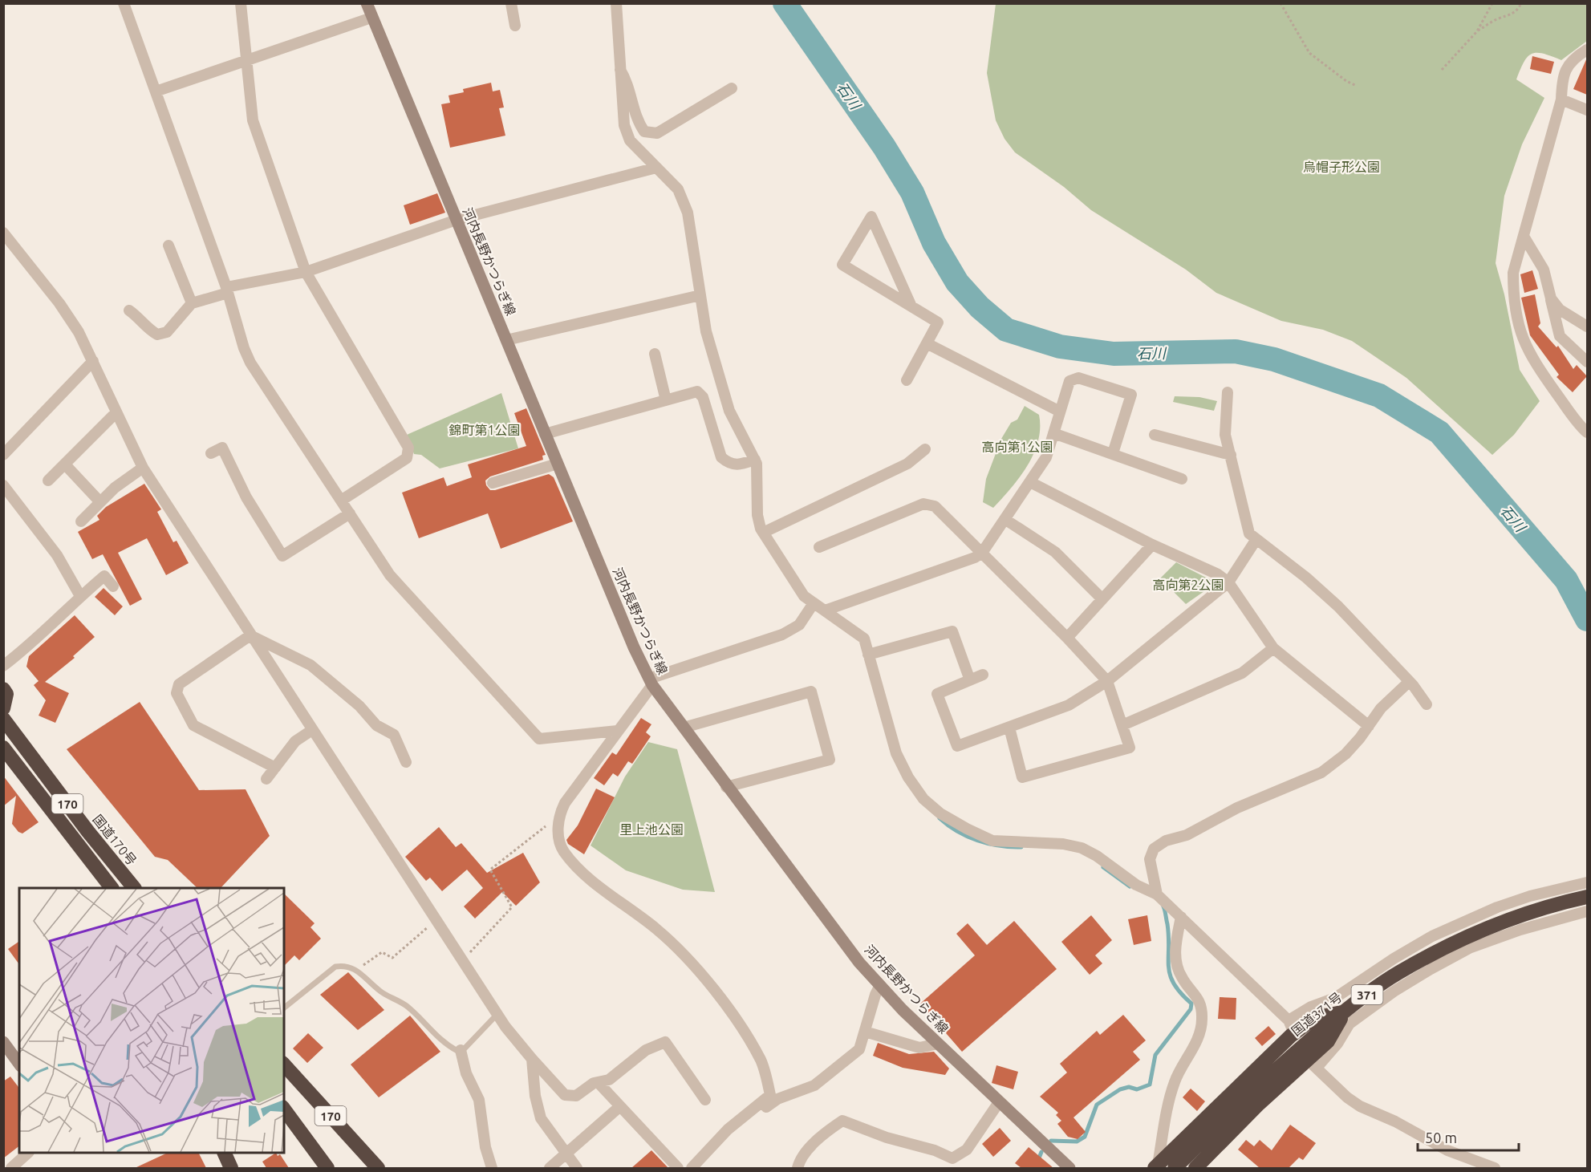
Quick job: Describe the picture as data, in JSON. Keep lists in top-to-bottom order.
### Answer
{
  "streets": {
    "highway": [
      "170",
      "国道170号",
      "371",
      "国道371号"
    ],
    "main road": ["河内長野かつらぎ線"]
  },
  "water": ["石川"],
  "parks": [
    "烏帽子形公園",
    "錦町第1公園",
    "高向第1公園",
    "高向第2公園",
    "里上池公園"
  ],
  "scale_bar": "50 m"
}
